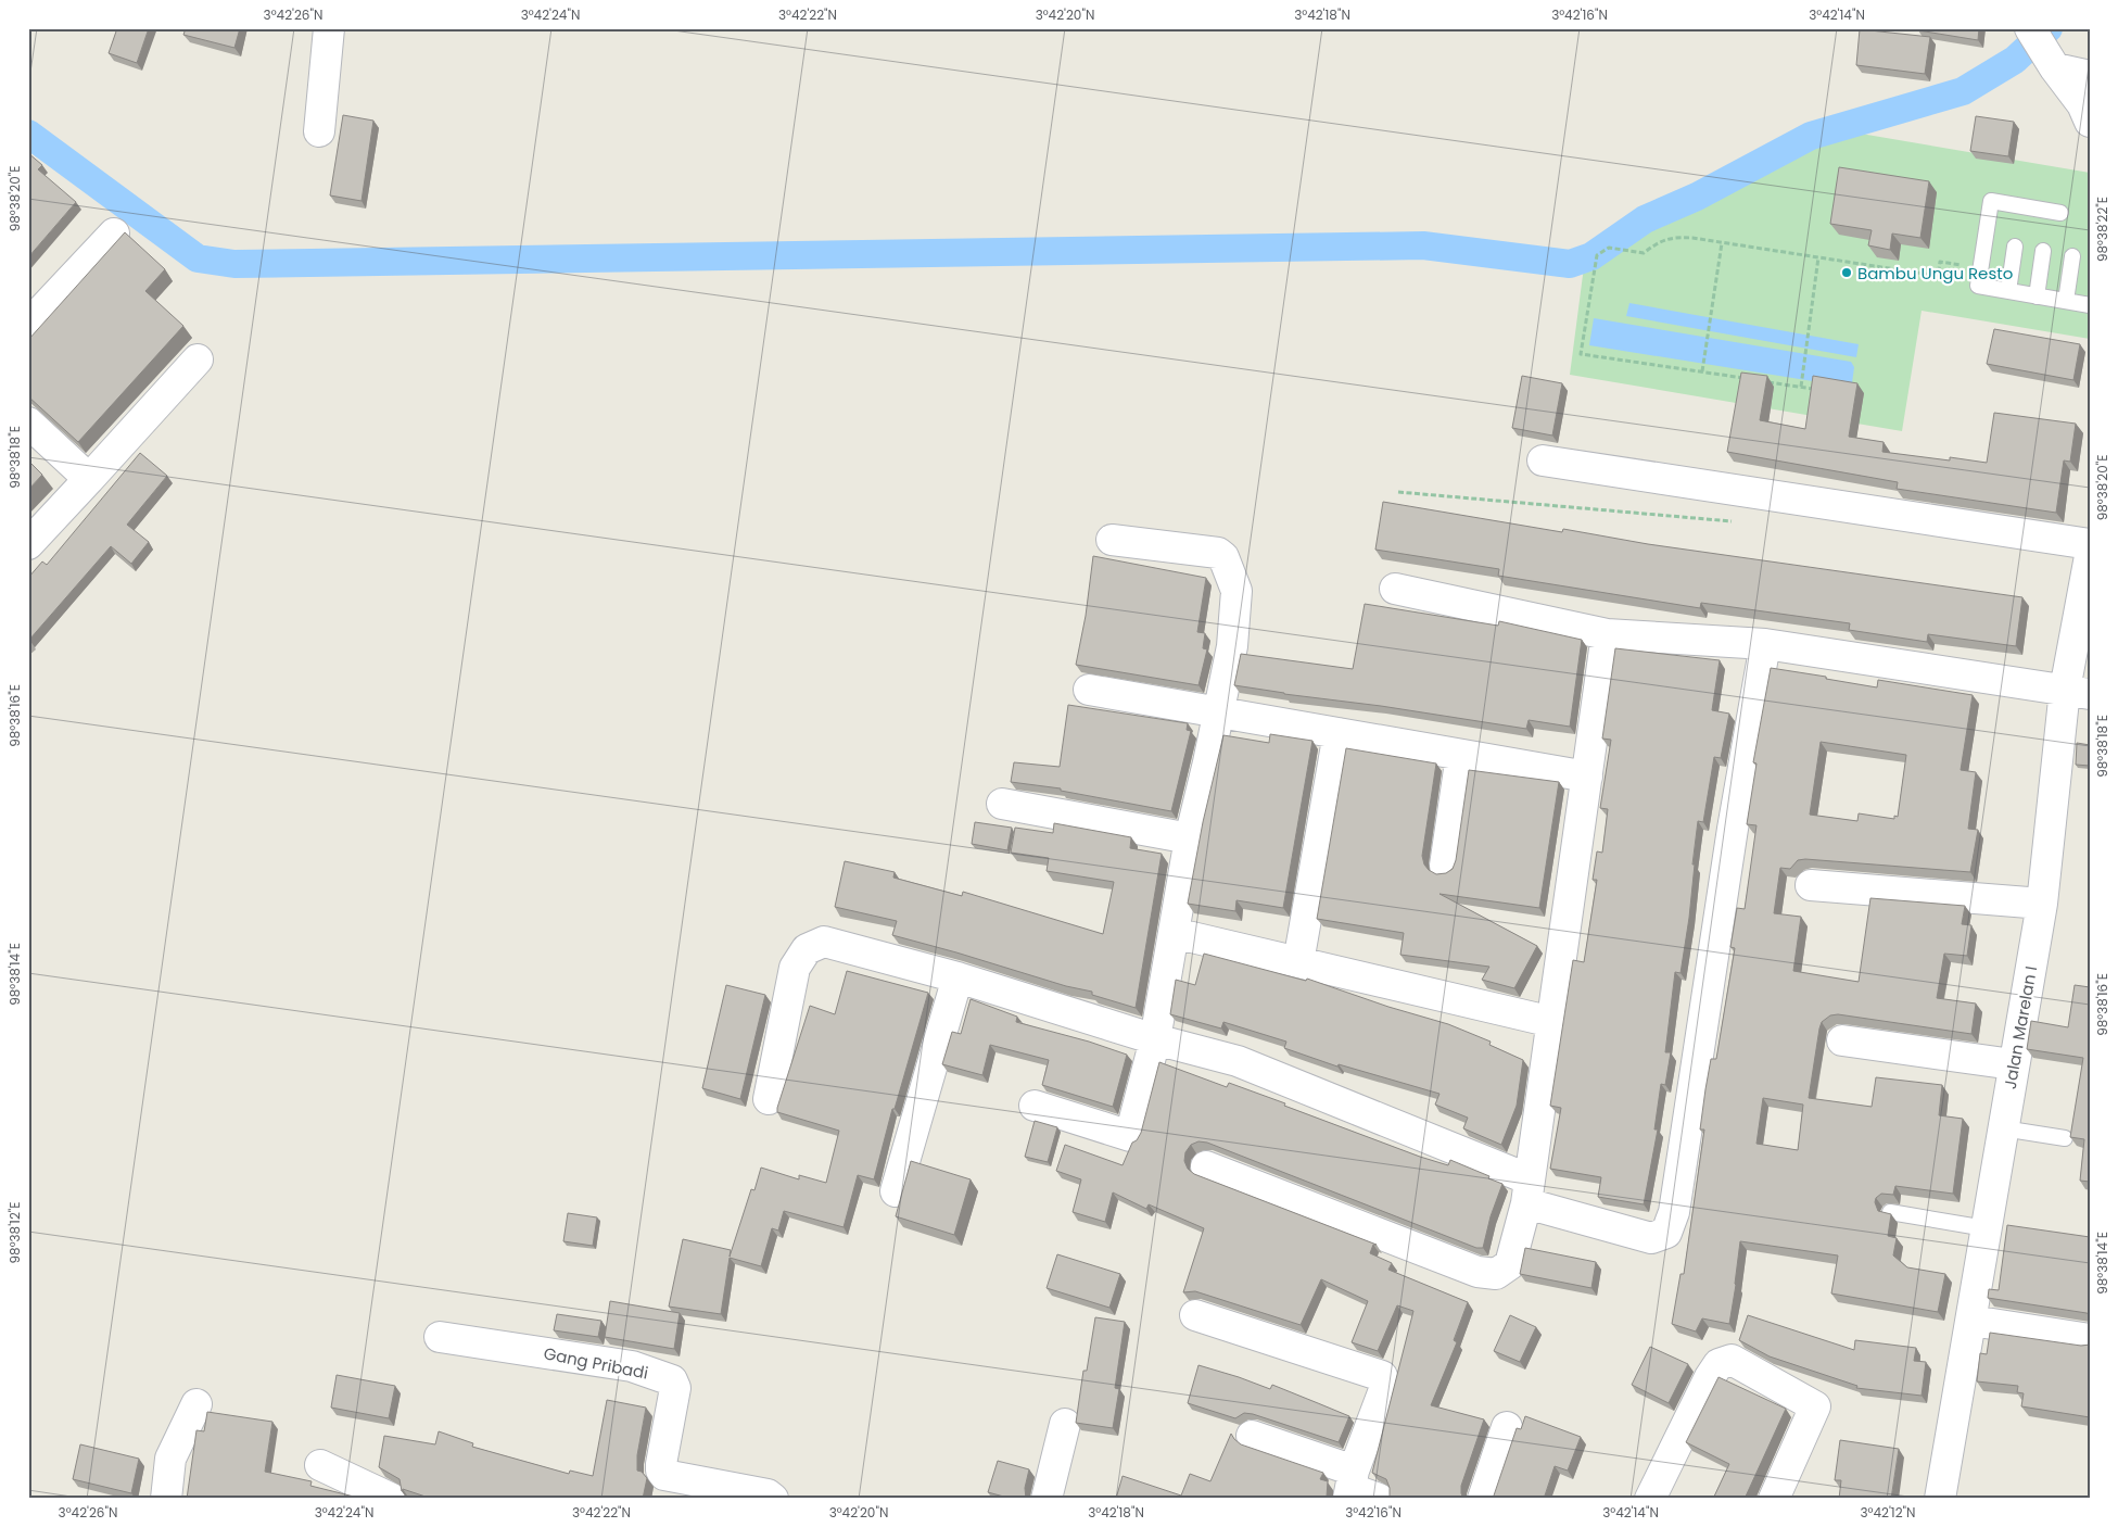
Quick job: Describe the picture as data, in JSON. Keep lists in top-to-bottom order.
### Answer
{
  "streets": {
    "street": ["Jalan Marelan I", "Gang Pribadi"]
  },
  "places": ["Bambu Ungu Resto"],
  "coordinates": [
    "3°42'26\"N",
    "3°42'24\"N",
    "3°42'22\"N",
    "3°42'20\"N",
    "3°42'18\"N",
    "3°42'16\"N",
    "3°42'14\"N",
    "98°38'20\"E",
    "98°38'22\"E",
    "98°38'18\"E",
    "98°38'16\"E",
    "98°38'14\"E",
    "98°38'12\"E",
    "3°42'12\"N"
  ]
}
